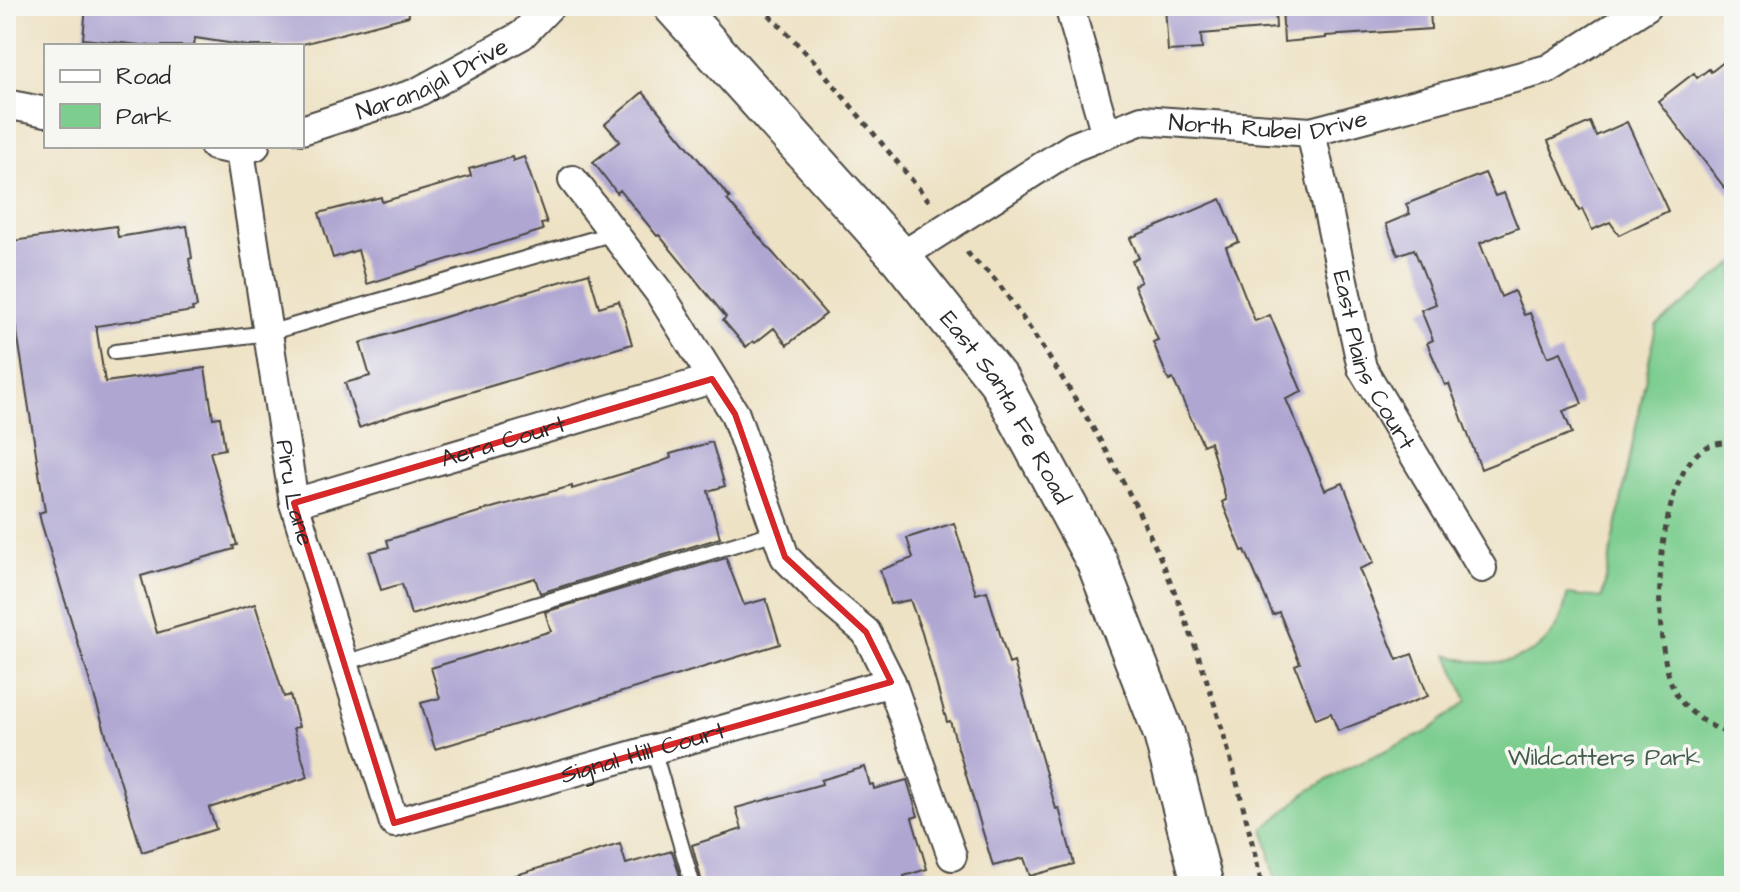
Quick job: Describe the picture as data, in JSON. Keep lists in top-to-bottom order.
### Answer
{
  "streets": {
    "street": [
      "Naranajal Drive",
      "North Rubel Drive",
      "East Plains Court",
      "East Santa Fe Road",
      "Aera Court",
      "Piru Lane",
      "Signal Hill Court"
    ]
  },
  "crossings": [
    ["North Rubel Drive", "East Plains Court"],
    ["North Rubel Drive", "East Santa Fe Road"],
    ["Aera Court", "Piru Lane"],
    ["Piru Lane", "Signal Hill Court"]
  ],
  "parks": ["Wildcatters Park"],
  "legend": ["Road", "Park"]
}
